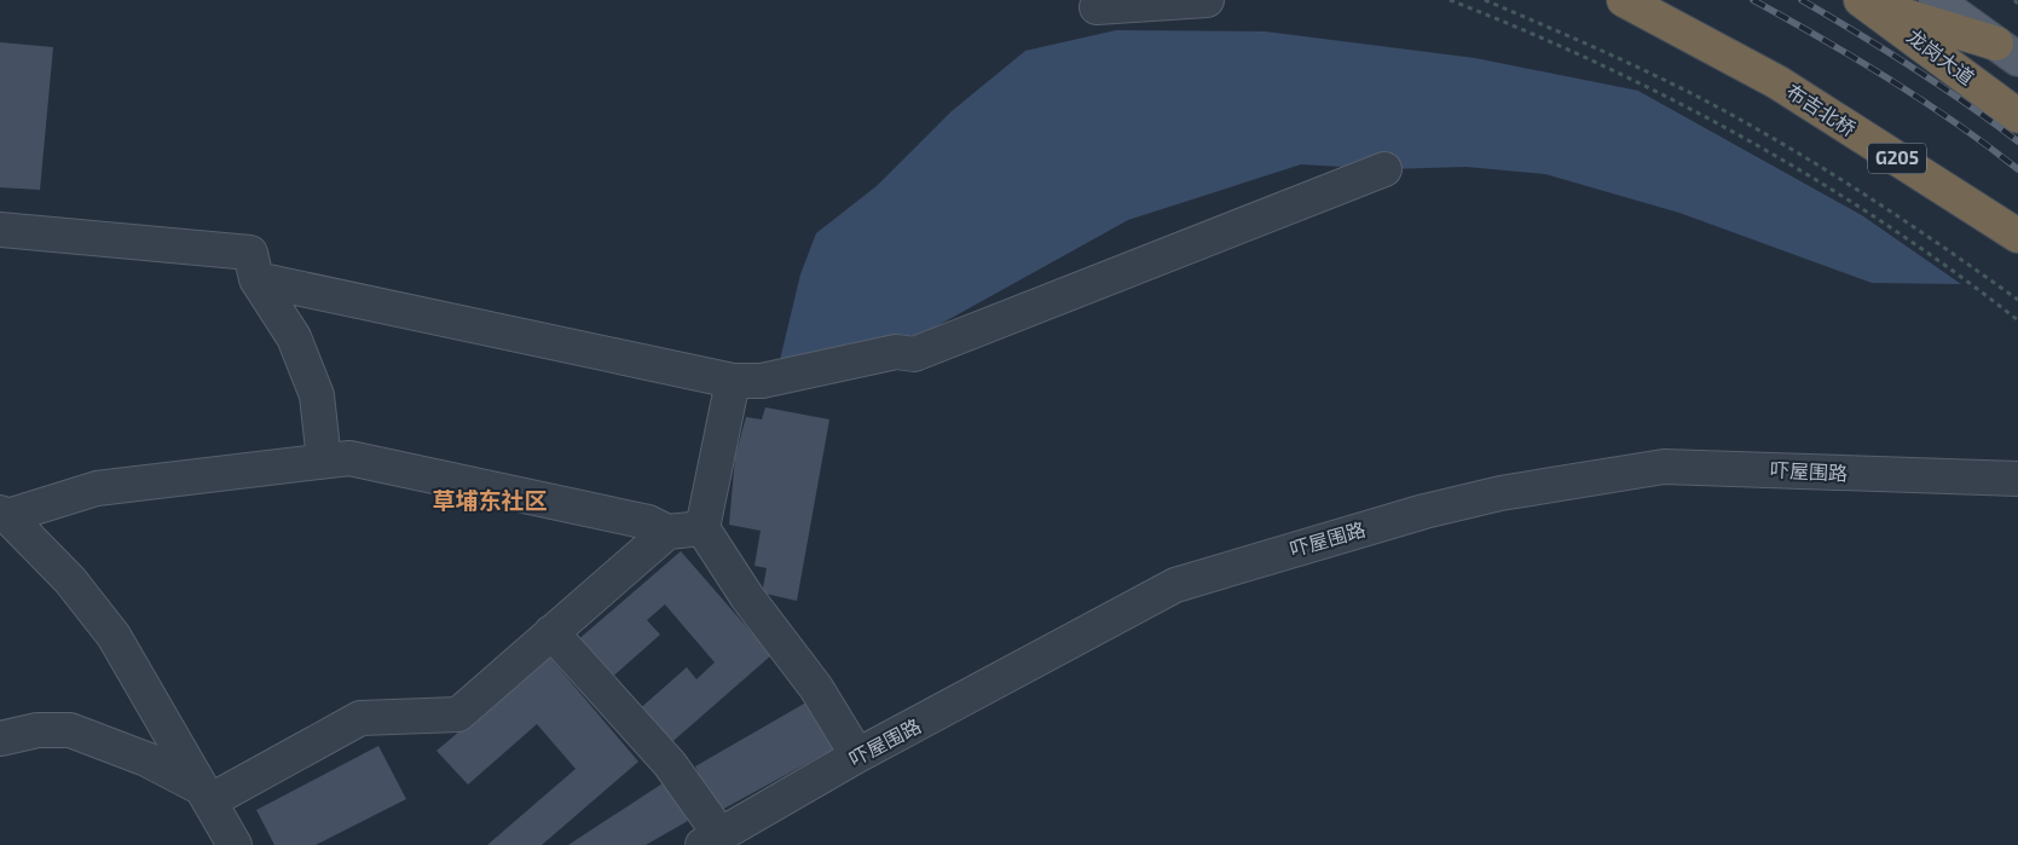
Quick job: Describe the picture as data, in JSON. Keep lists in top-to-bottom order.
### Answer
{
  "streets": {
    "highway": ["龙岗大道", "布吉北桥", "G205"],
    "street": ["吓屋围路"]
  },
  "districts": ["草埔东社区"]
}
